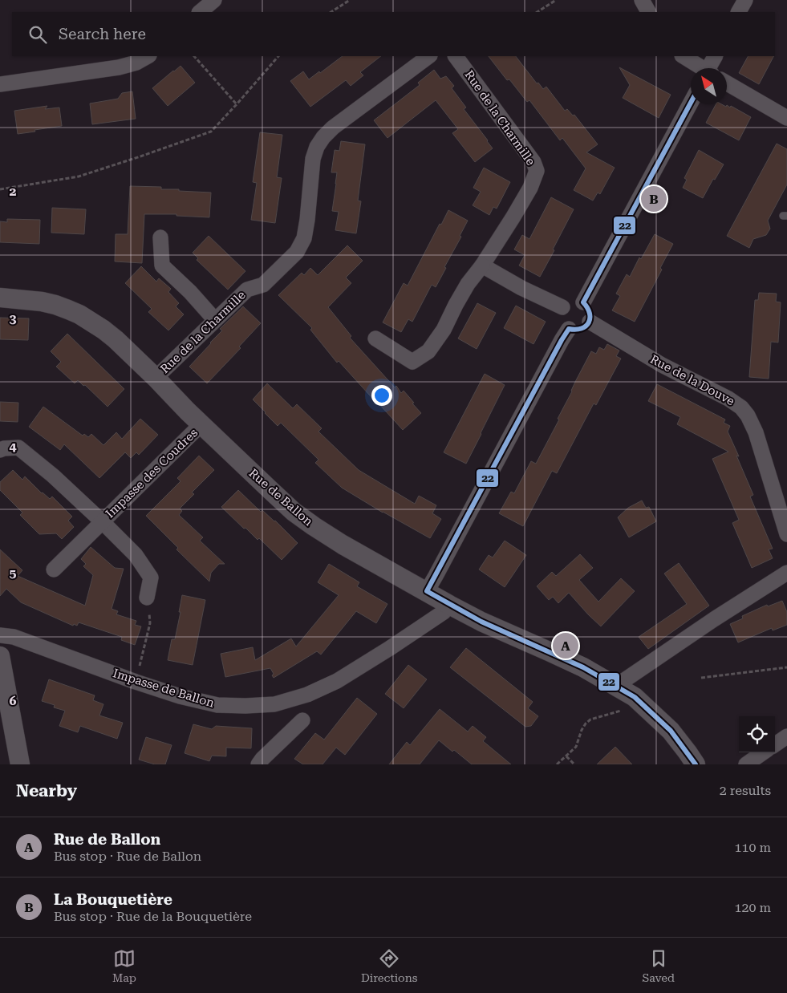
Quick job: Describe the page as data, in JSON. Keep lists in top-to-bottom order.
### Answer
{
  "streets": {
    "street": [
      "Rue de la Charmille",
      "Rue de la Douve",
      "Impasse des Coudres",
      "Rue de Ballon",
      "Impasse de Ballon"
    ]
  },
  "crossings": [
    ["Rue de la Charmille", "Rue de Ballon"],
    ["Impasse des Coudres", "Rue de Ballon"],
    ["Rue de Ballon", "Impasse de Ballon"]
  ],
  "lines": ["transit line 22"],
  "north": "top left",
  "page": {
    "search": "Search here",
    "pins": ["B", "A"],
    "heading": ["Nearby", "2 results"],
    "list": [
      {
        "mark": "A",
        "name": "Rue de Ballon",
        "note": "Bus stop · Rue de Ballon",
        "value": "110 m"
      },
      {
        "mark": "B",
        "name": "La Bouquetière",
        "note": "Bus stop · Rue de la Bouquetière",
        "value": "120 m"
      }
    ],
    "nav": ["Map", "Directions", "Saved"]
  },
  "grid": {
    "rows": [
      "2",
      "3",
      "4",
      "5",
      "6"
    ]
  }
}
